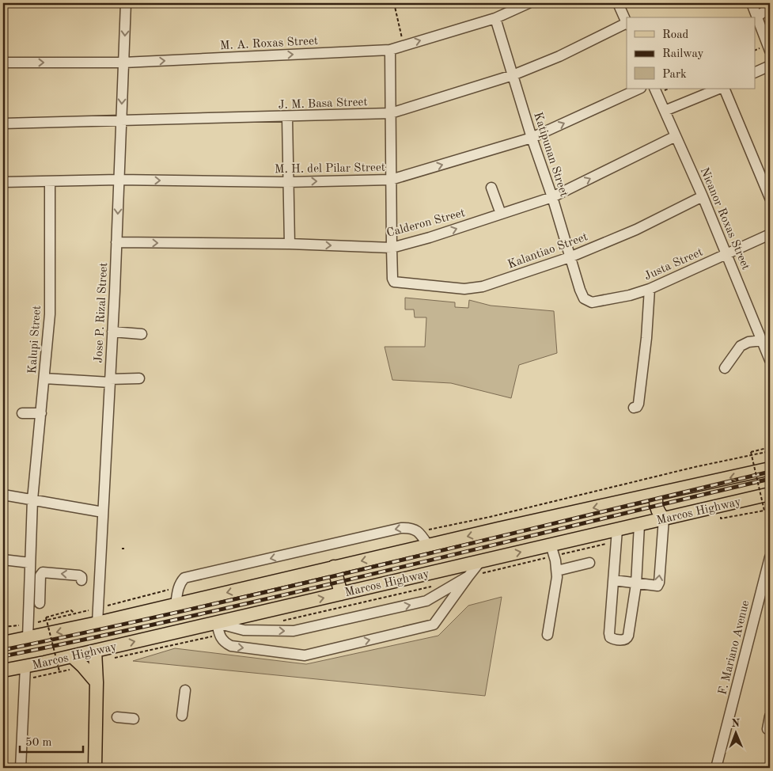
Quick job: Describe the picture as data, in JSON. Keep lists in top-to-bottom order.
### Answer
{
  "streets": {
    "main road": ["Marcos Highway"],
    "street": [
      "M. A. Roxas Street",
      "J. M. Basa Street",
      "Katipunan Street",
      "M. H. del Pilar Street",
      "Nicanor Roxas Street",
      "Calderon Street",
      "Kalantiao Street",
      "Justa Street",
      "Jose P. Rizal Street",
      "Kalupi Street",
      "F. Mariano Avenue"
    ]
  },
  "crossings": [
    ["M. A. Roxas Street", "Katipunan Street"],
    ["M. A. Roxas Street", "Jose P. Rizal Street"],
    ["J. M. Basa Street", "Katipunan Street"],
    ["J. M. Basa Street", "Jose P. Rizal Street"],
    ["Katipunan Street", "M. H. del Pilar Street"],
    ["Katipunan Street", "Calderon Street"],
    ["Katipunan Street", "Kalantiao Street"],
    ["Katipunan Street", "Justa Street"],
    ["M. H. del Pilar Street", "Jose P. Rizal Street"],
    ["M. H. del Pilar Street", "Kalupi Street"],
    ["Nicanor Roxas Street", "Calderon Street"],
    ["Nicanor Roxas Street", "Kalantiao Street"],
    ["Nicanor Roxas Street", "Justa Street"],
    ["Calderon Street", "Kalantiao Street"],
    ["Calderon Street", "Jose P. Rizal Street"],
    ["Jose P. Rizal Street", "Marcos Highway"],
    ["Kalupi Street", "Marcos Highway"]
  ],
  "one_way": ["M. A. Roxas Street", "M. H. del Pilar Street", "Calderon Street"],
  "legend": ["Road", "Railway", "Park"],
  "scale_bar": "50 m",
  "north": "top"
}
